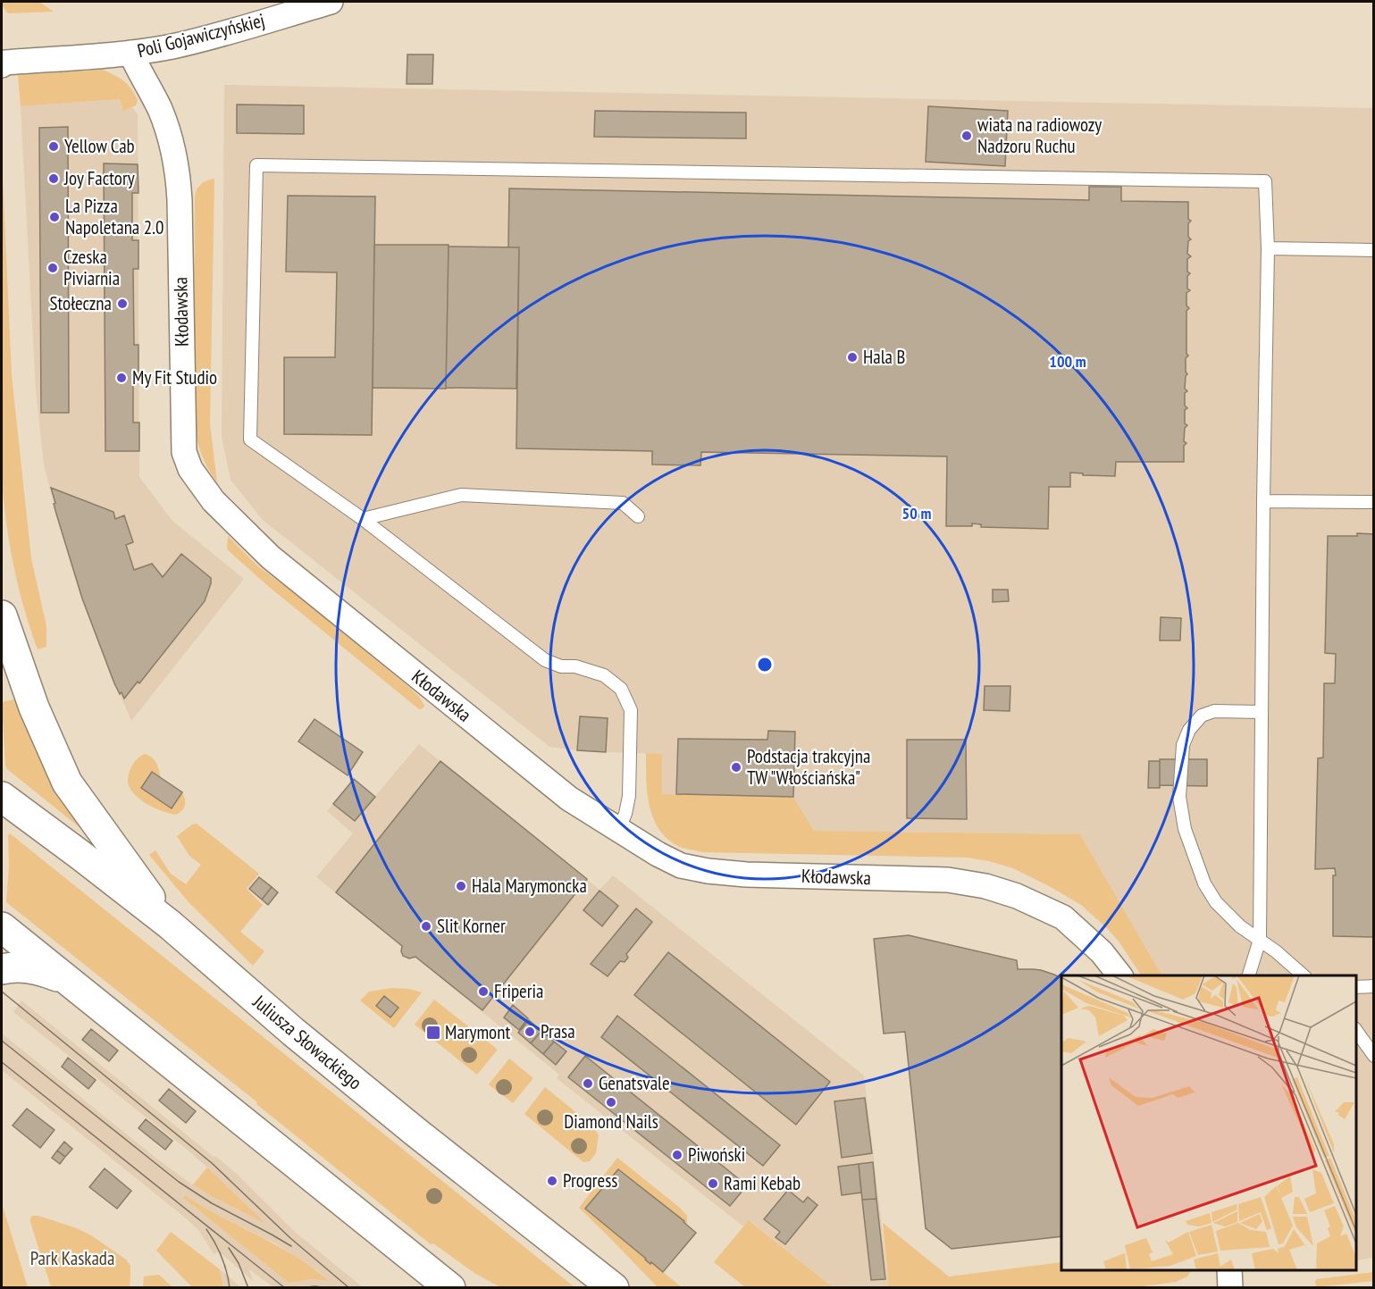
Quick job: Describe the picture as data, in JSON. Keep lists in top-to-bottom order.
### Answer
{
  "streets": {
    "main road": ["Juliusza Słowackiego"],
    "street": ["Poli Gojawiczyńskiej", "Kłodawska"]
  },
  "crossings": [
    ["Poli Gojawiczyńskiej", "Kłodawska"]
  ],
  "parks": ["Park Kaskada"],
  "places": {
    "other": [
      "wiata na radiowozy Nadzoru Ruchu",
      "Yellow Cab",
      "Joy Factory",
      "La Pizza Napoletana 2.0",
      "Czeska Piviarnia",
      "Stołeczna",
      "Hala B",
      "My Fit Studio",
      "Podstacja trakcyjna TW \"Włościańska\"",
      "Hala Marymoncka",
      "Slit Korner",
      "Friperia",
      "Prasa",
      "Genatsvale",
      "Diamond Nails",
      "Piwoński",
      "Progress",
      "Rami Kebab"
    ],
    "transit": ["Marymont"]
  },
  "rings": ["100 m", "50 m"]
}
